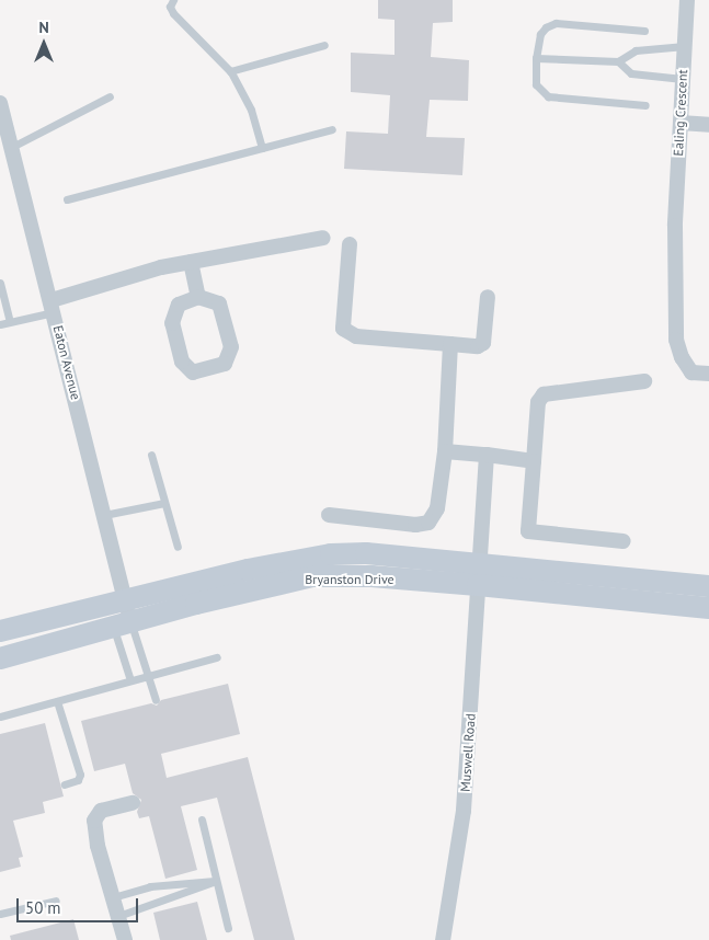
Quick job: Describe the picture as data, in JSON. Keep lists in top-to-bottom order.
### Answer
{
  "streets": {
    "main road": ["Bryanston Drive"],
    "street": ["Ealing Crescent", "Eaton Avenue", "Muswell Road"]
  },
  "crossings": [
    ["Eaton Avenue", "Bryanston Drive"],
    ["Bryanston Drive", "Muswell Road"]
  ],
  "scale_bar": "50 m",
  "north": "top"
}
